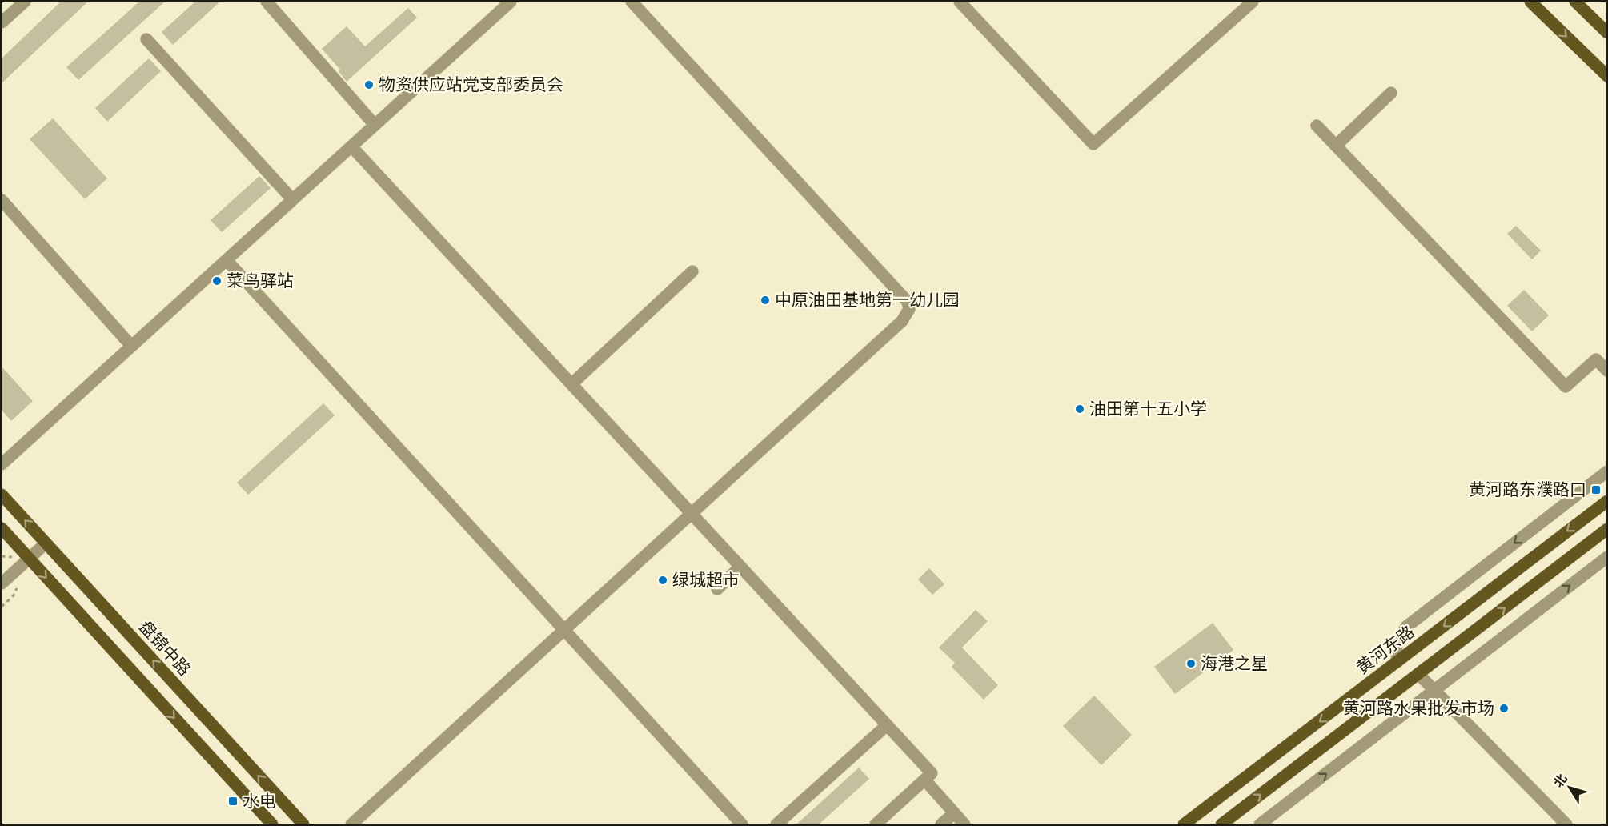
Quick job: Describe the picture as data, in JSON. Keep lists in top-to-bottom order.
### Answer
{
  "streets": {
    "main road": ["盘锦中路", "黄河东路"]
  },
  "places": {
    "other": [
      "物资供应站党支部委员会",
      "菜鸟驿站",
      "中原油田基地第一幼儿园",
      "油田第十五小学",
      "绿城超市",
      "海港之星",
      "黄河路水果批发市场"
    ],
    "transit": ["黄河路东濮路口", "水电"]
  },
  "north": "top left"
}
